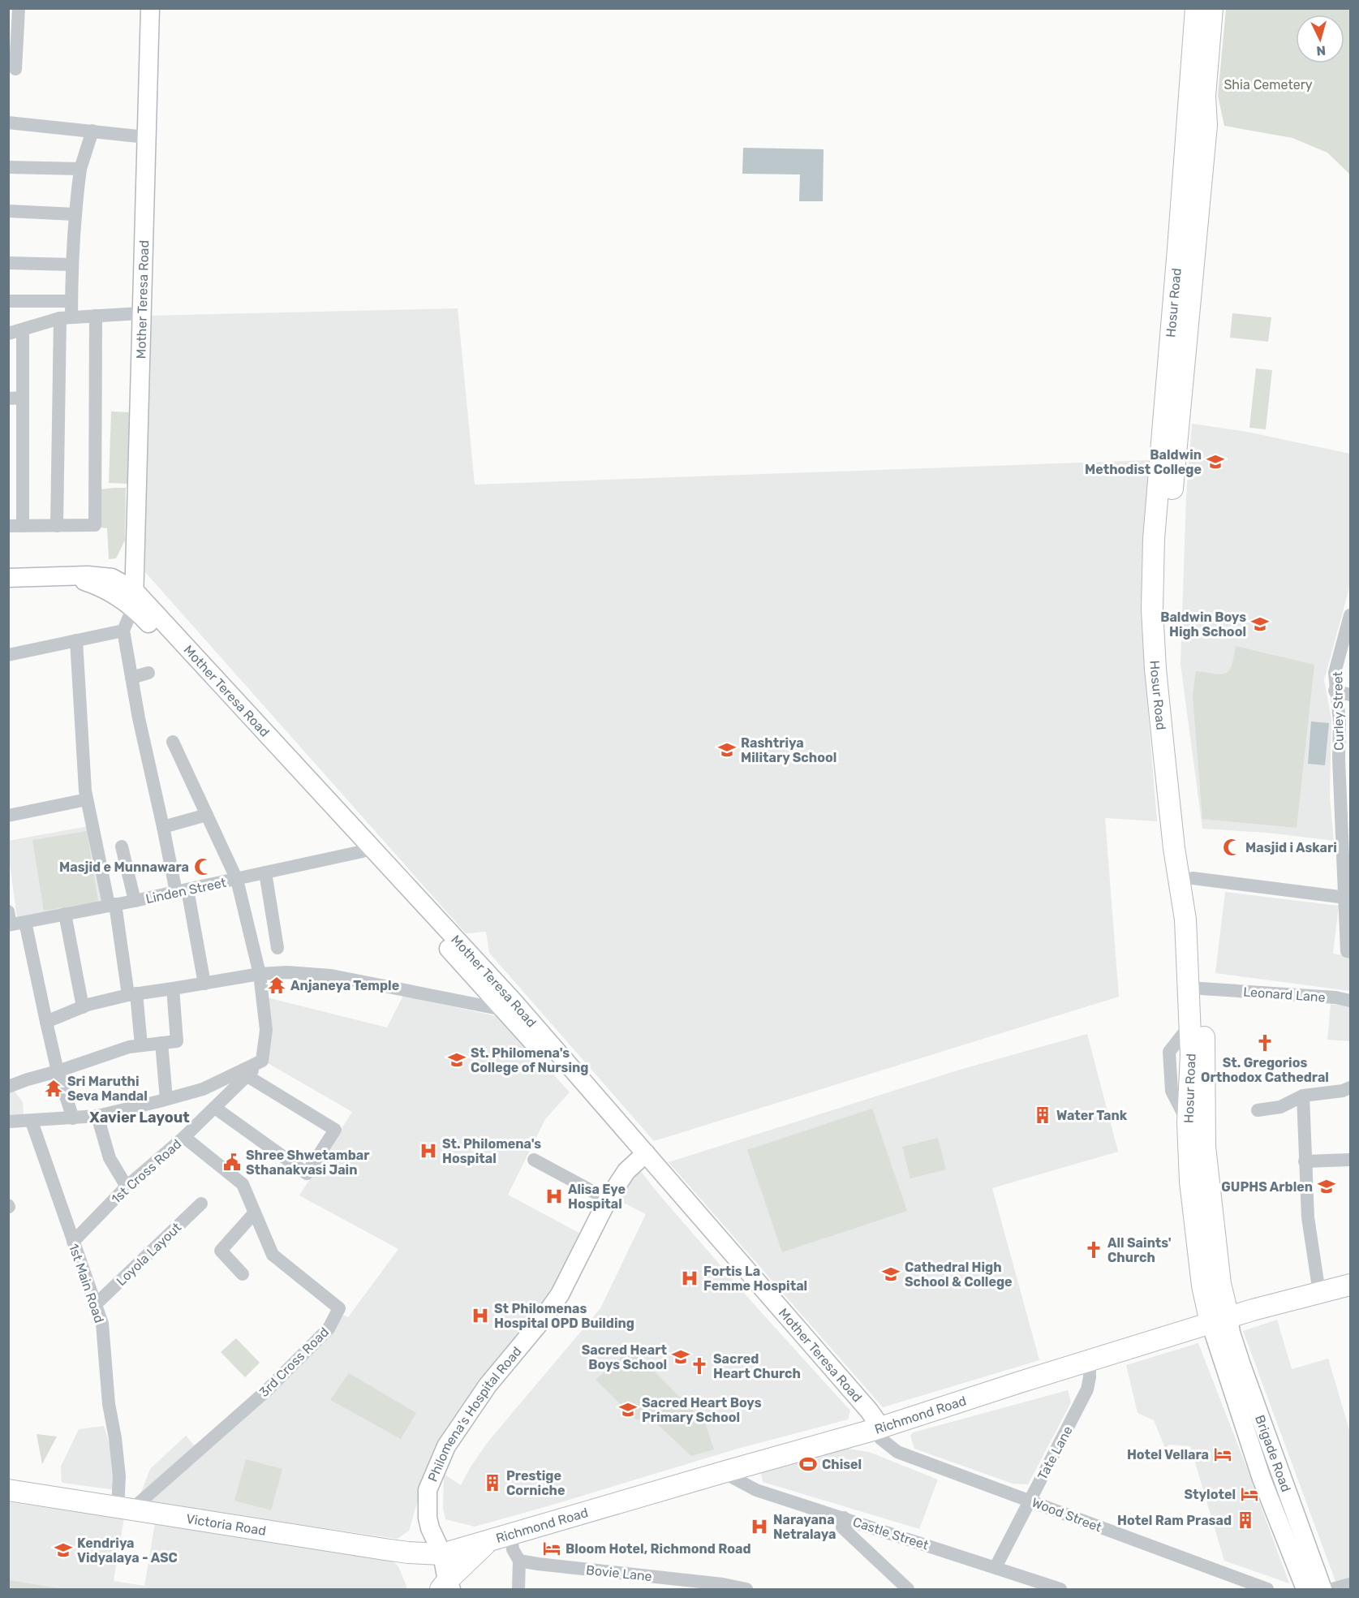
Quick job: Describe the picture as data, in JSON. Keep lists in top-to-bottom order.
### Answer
{
  "streets": {
    "main road": ["Hosur Road", "Richmond Road", "Victoria Road"],
    "street": [
      "Mother Teresa Road",
      "Curley Street",
      "Linden Street",
      "Leonard Lane",
      "1st Cross Road",
      "Loyola Layout",
      "1st Main Road",
      "3rd Cross Road",
      "Philomena's Hospital Road",
      "Tate Lane",
      "Brigade Road",
      "Wood Street",
      "Castle Street",
      "Bovie Lane"
    ]
  },
  "crossings": [
    ["Mother Teresa Road", "Linden Street"],
    ["Mother Teresa Road", "Philomena's Hospital Road"],
    ["Mother Teresa Road", "Richmond Road"],
    ["Mother Teresa Road", "Wood Street"],
    ["Hosur Road", "Leonard Lane"],
    ["Hosur Road", "Richmond Road"],
    ["Hosur Road", "Brigade Road"],
    ["1st Cross Road", "1st Main Road"],
    ["1st Cross Road", "3rd Cross Road"],
    ["Loyola Layout", "1st Main Road"],
    ["1st Main Road", "3rd Cross Road"],
    ["1st Main Road", "Victoria Road"],
    ["3rd Cross Road", "Victoria Road"],
    ["Philomena's Hospital Road", "Richmond Road"],
    ["Philomena's Hospital Road", "Victoria Road"],
    ["Richmond Road", "Tate Lane"],
    ["Richmond Road", "Brigade Road"],
    ["Richmond Road", "Wood Street"],
    ["Richmond Road", "Victoria Road"],
    ["Richmond Road", "Castle Street"],
    ["Tate Lane", "Wood Street"],
    ["Tate Lane", "Castle Street"]
  ],
  "districts": ["Xavier Layout"],
  "parks": ["Shia Cemetery"],
  "places": {
    "school or university": [
      "Baldwin Methodist College",
      "Baldwin Boys High School",
      "Rashtriya Military School",
      "St. Philomena's College of Nursing",
      "GUPHS Arblen",
      "Cathedral High School & College",
      "Sacred Heart Boys School",
      "Sacred Heart Boys Primary School",
      "Kendriya Vidyalaya - ASC"
    ],
    "mosque": ["Masjid i Askari", "Masjid e Munnawara"],
    "temple": ["Anjaneya Temple", "Sri Maruthi Seva Mandal"],
    "church": ["St. Gregorios Orthodox Cathedral", "All Saints' Church", "Sacred Heart Church"],
    "building": ["Water Tank", "Prestige Corniche", "Hotel Ram Prasad"],
    "hospital": [
      "St. Philomena's Hospital",
      "Alisa Eye Hospital",
      "Fortis La Femme Hospital",
      "St Philomenas Hospital OPD Building",
      "Narayana Netralaya"
    ],
    "public building": ["Shree Shwetambar Sthanakvasi Jain"],
    "hotel": ["Hotel Vellara", "Stylotel", "Bloom Hotel, Richmond Road"],
    "sports": ["Chisel"]
  },
  "north": "bottom"
}
